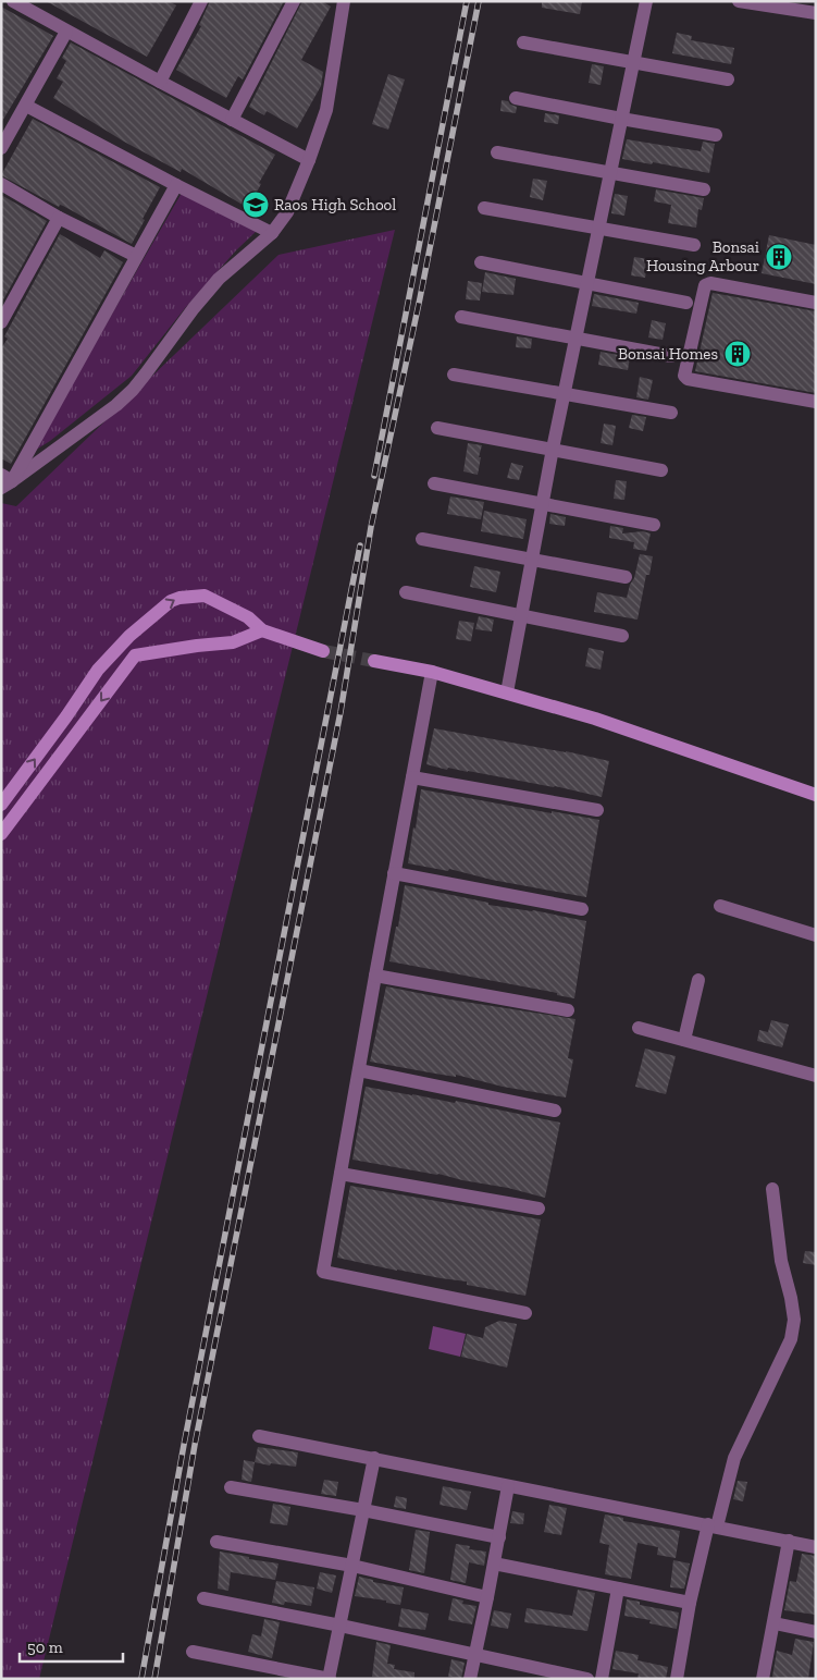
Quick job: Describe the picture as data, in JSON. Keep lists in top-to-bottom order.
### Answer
{
  "places": {
    "school or university": ["Raos High School"],
    "building": ["Bonsai Housing Arbour", "Bonsai Homes"]
  },
  "scale_bar": "50 m"
}
